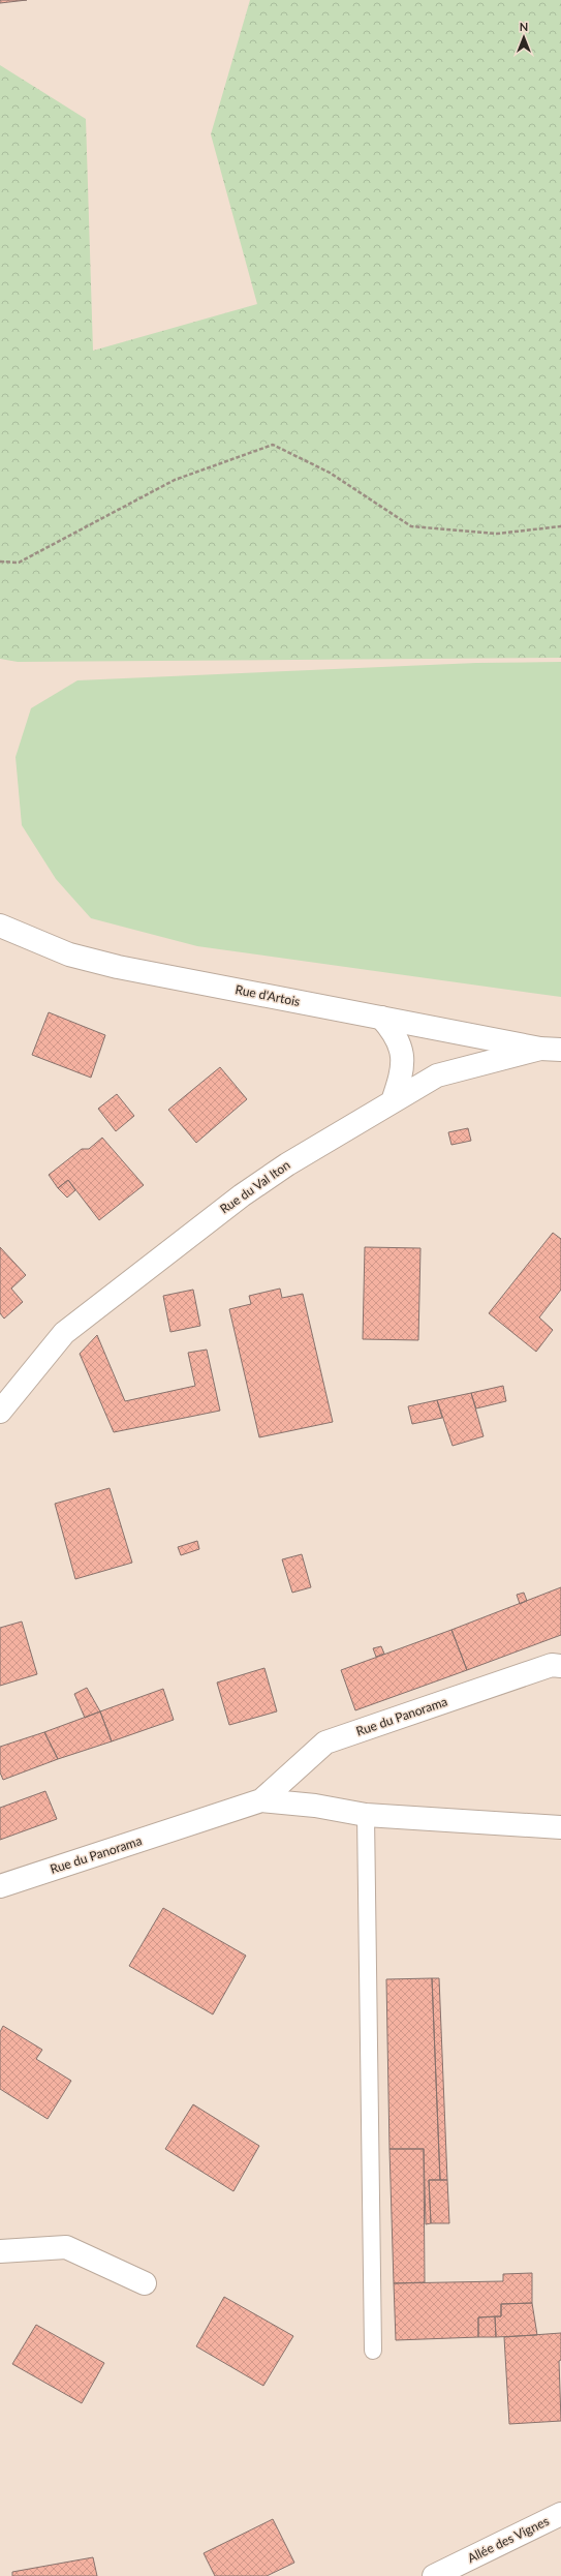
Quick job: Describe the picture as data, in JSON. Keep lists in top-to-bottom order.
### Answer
{
  "streets": {
    "street": [
      "Rue d'Artois",
      "Rue du Val Iton",
      "Rue du Panorama",
      "Allée des Vignes"
    ]
  },
  "crossings": [
    ["Rue d'Artois", "Rue du Val Iton"]
  ],
  "north": "top"
}
